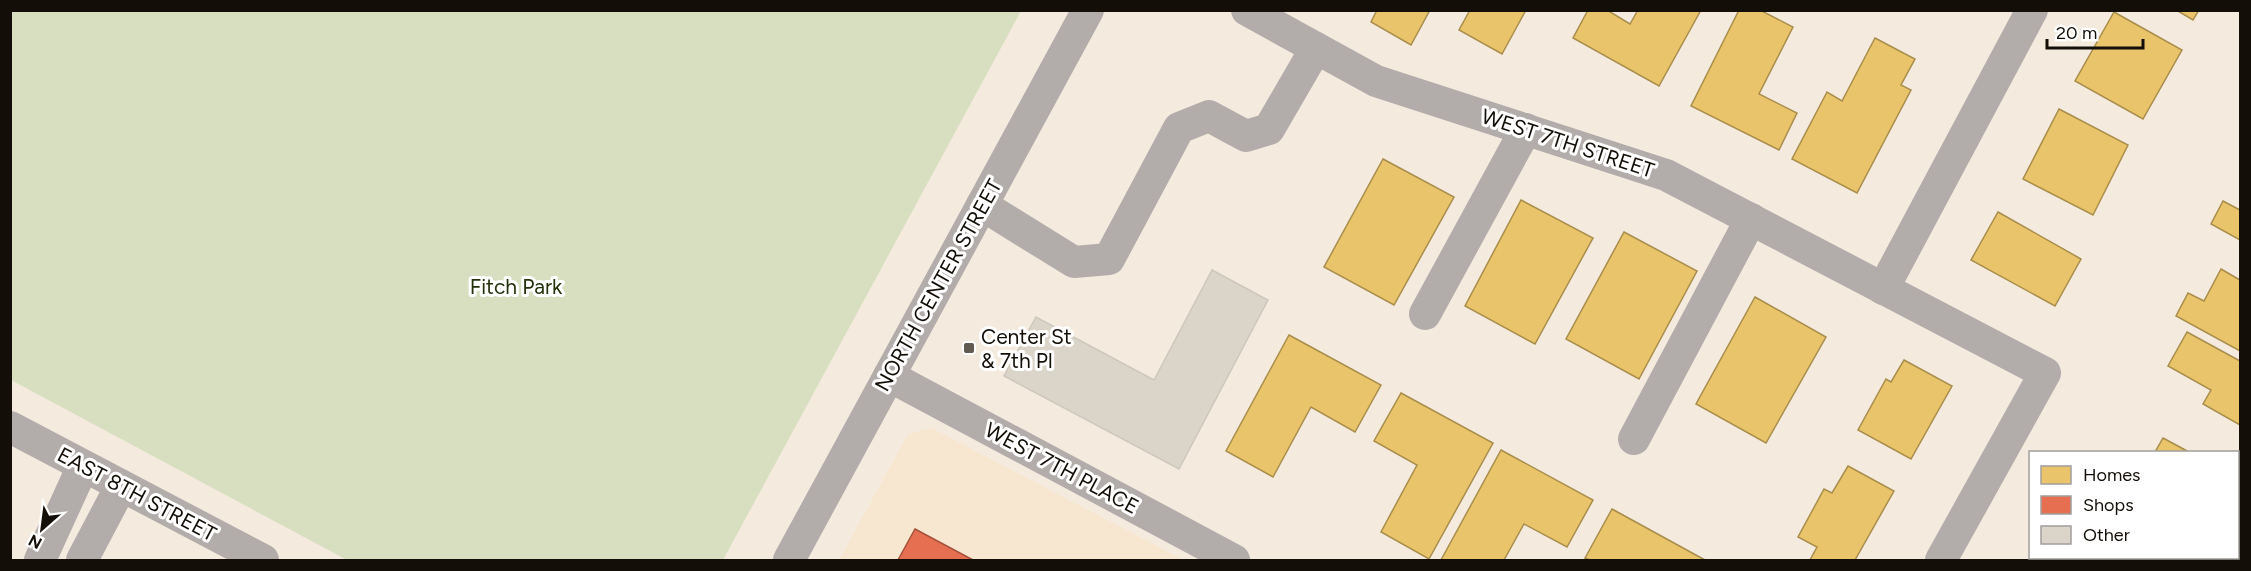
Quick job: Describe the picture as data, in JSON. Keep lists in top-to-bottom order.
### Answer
{
  "streets": {
    "street": [
      "WEST 7TH STREET",
      "NORTH CENTER STREET",
      "WEST 7TH PLACE",
      "EAST 8TH STREET"
    ]
  },
  "crossings": [
    ["NORTH CENTER STREET", "WEST 7TH PLACE"]
  ],
  "parks": ["Fitch Park"],
  "places": {
    "transit": ["Center St & 7th Pl"]
  },
  "legend": ["Homes", "Shops", "Other"],
  "scale_bar": "20 m",
  "north": "bottom left"
}
